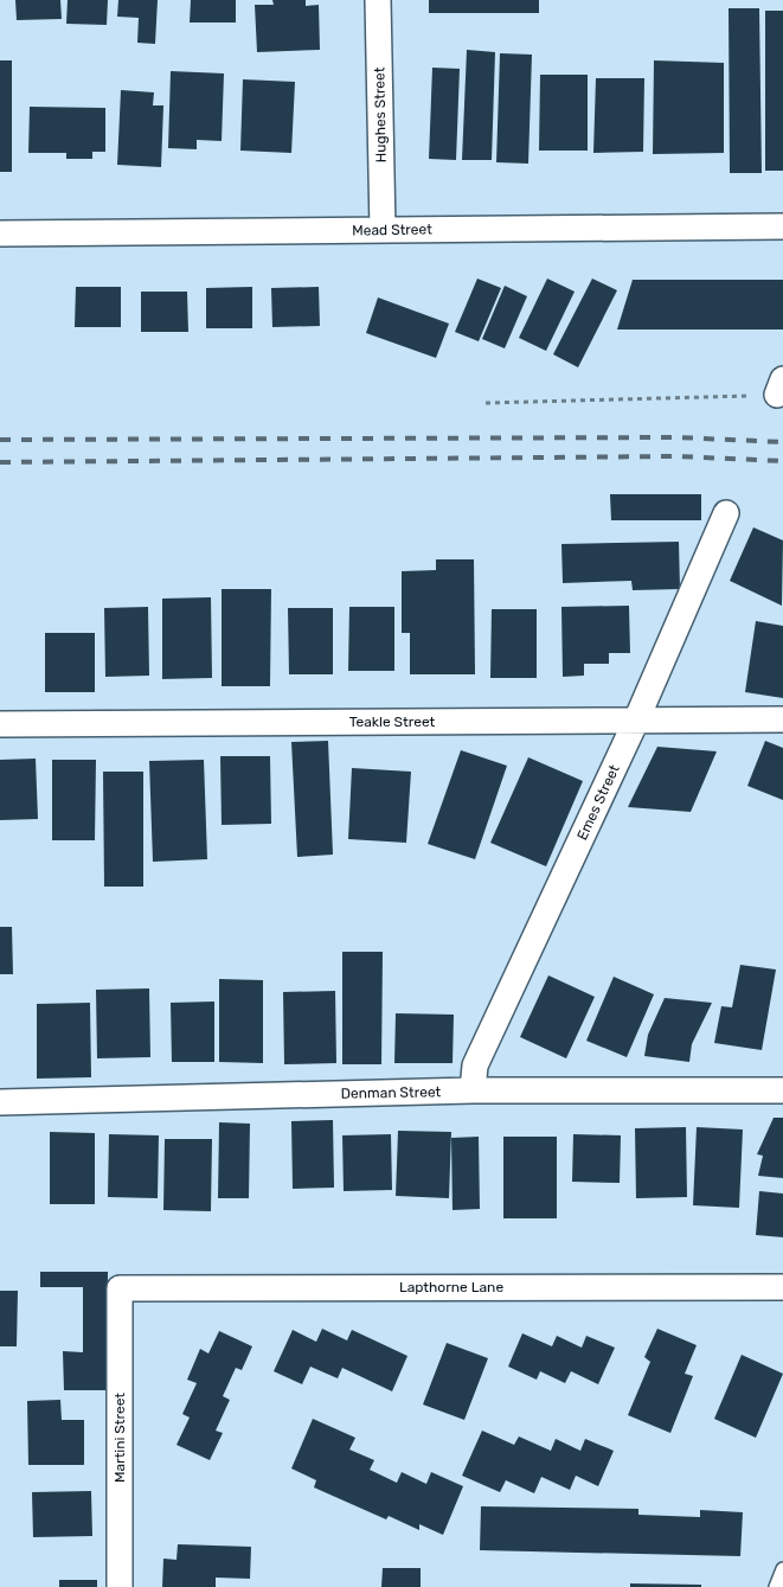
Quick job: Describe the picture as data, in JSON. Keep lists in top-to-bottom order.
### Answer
{
  "streets": {
    "street": [
      "Hughes Street",
      "Mead Street",
      "Teakle Street",
      "Emes Street",
      "Denman Street",
      "Lapthorne Lane",
      "Martini Street"
    ]
  },
  "crossings": [
    ["Hughes Street", "Mead Street"],
    ["Teakle Street", "Emes Street"],
    ["Emes Street", "Denman Street"],
    ["Lapthorne Lane", "Martini Street"]
  ]
}
